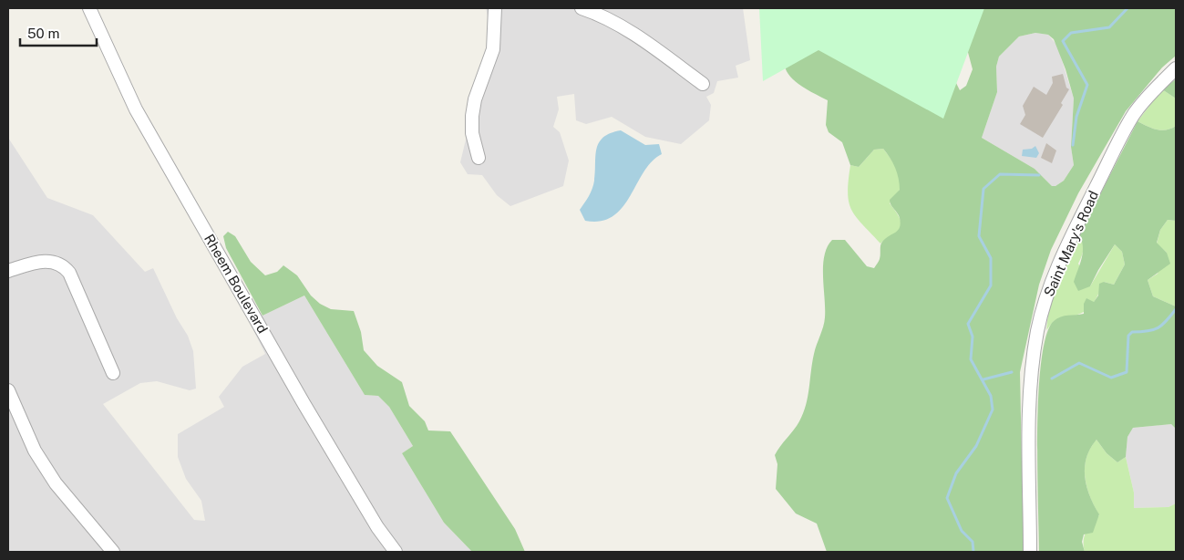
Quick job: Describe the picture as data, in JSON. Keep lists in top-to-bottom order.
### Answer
{
  "streets": {
    "street": ["Saint Mary's Road", "Rheem Boulevard"]
  },
  "scale_bar": "50 m"
}
